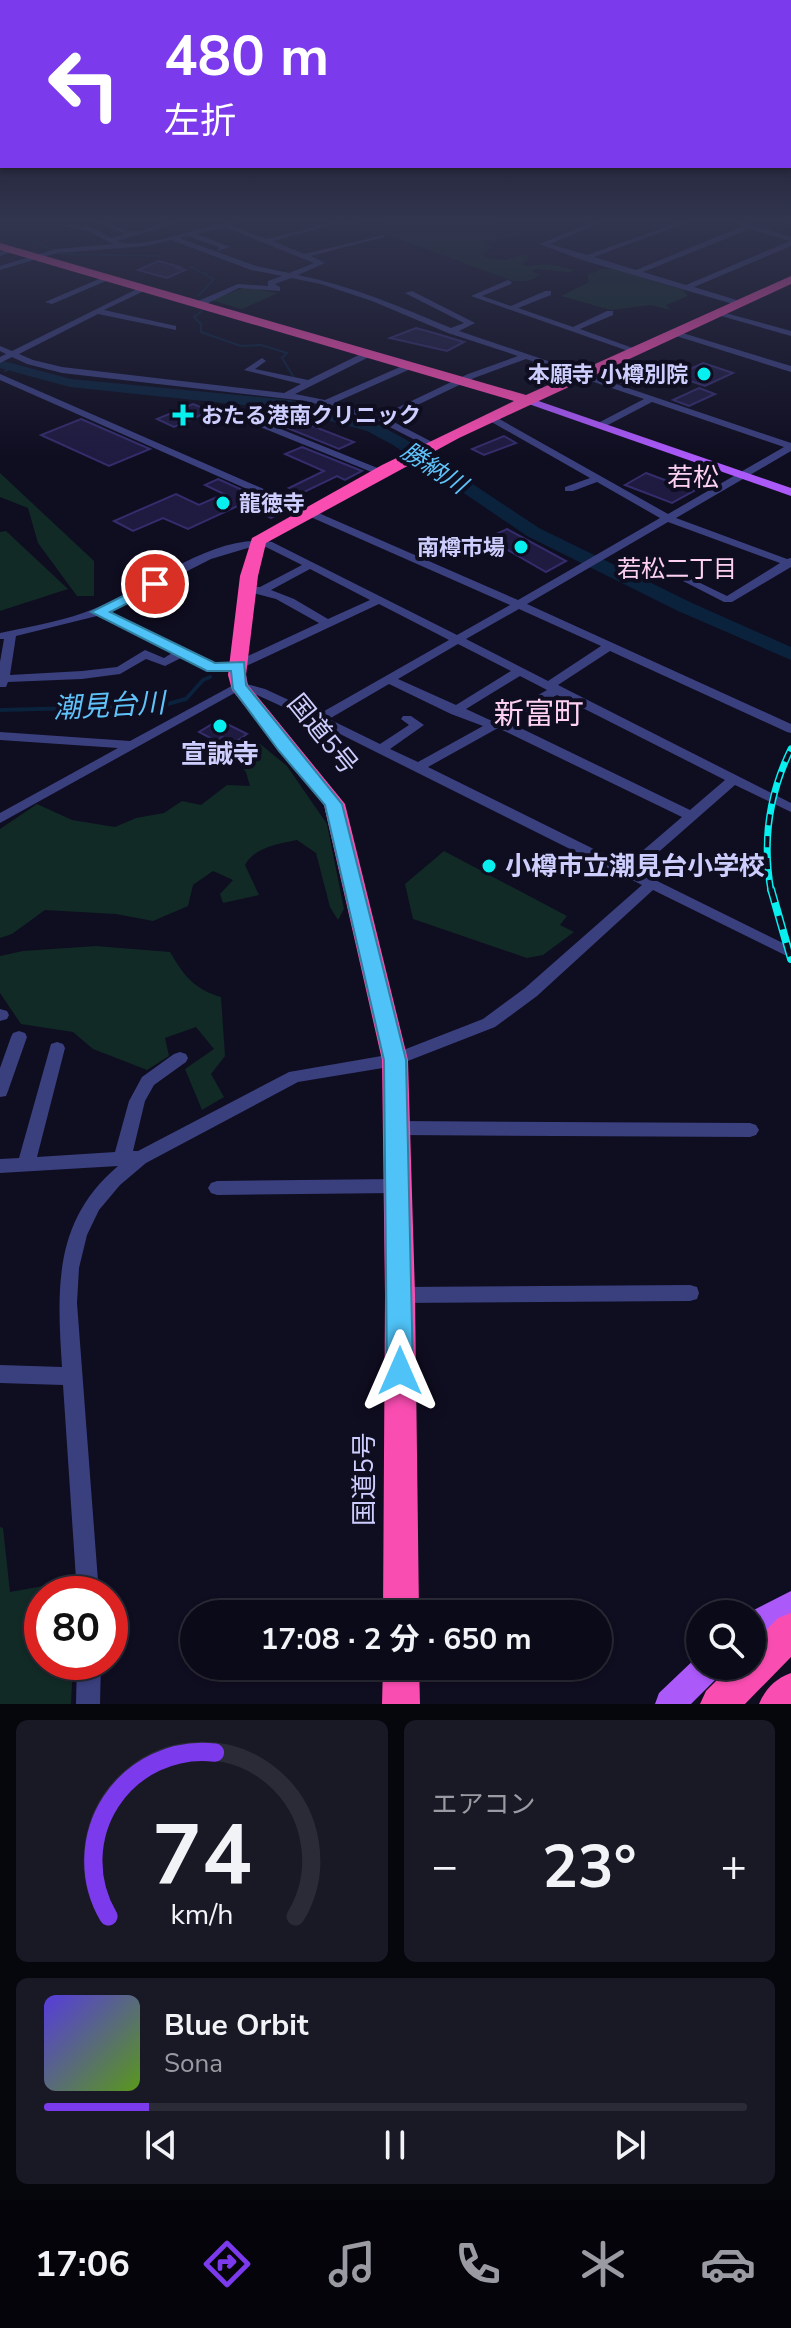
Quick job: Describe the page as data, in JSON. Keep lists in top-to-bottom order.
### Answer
{
  "streets": {
    "highway": ["国道5号"]
  },
  "districts": ["若松", "若松二丁目", "新富町"],
  "water": ["勝納川", "潮見台川"],
  "places": {
    "other": [
      "本願寺 小樽別院",
      "龍徳寺",
      "南樽市場",
      "宣誠寺",
      "小樽市立潮見台小学校"
    ],
    "health": ["おたる港南クリニック"]
  },
  "page": {
    "turn": ["480 m", "左折"],
    "limit": "80",
    "trip": "17:08 · 2 分 · 650 m",
    "tile": "エアコン",
    "heat": ["−", "23°", "+"],
    "song": ["Blue Orbit", "Sona"],
    "tabs": "17:06",
    "gauge": ["74", "km/h"]
  }
}
